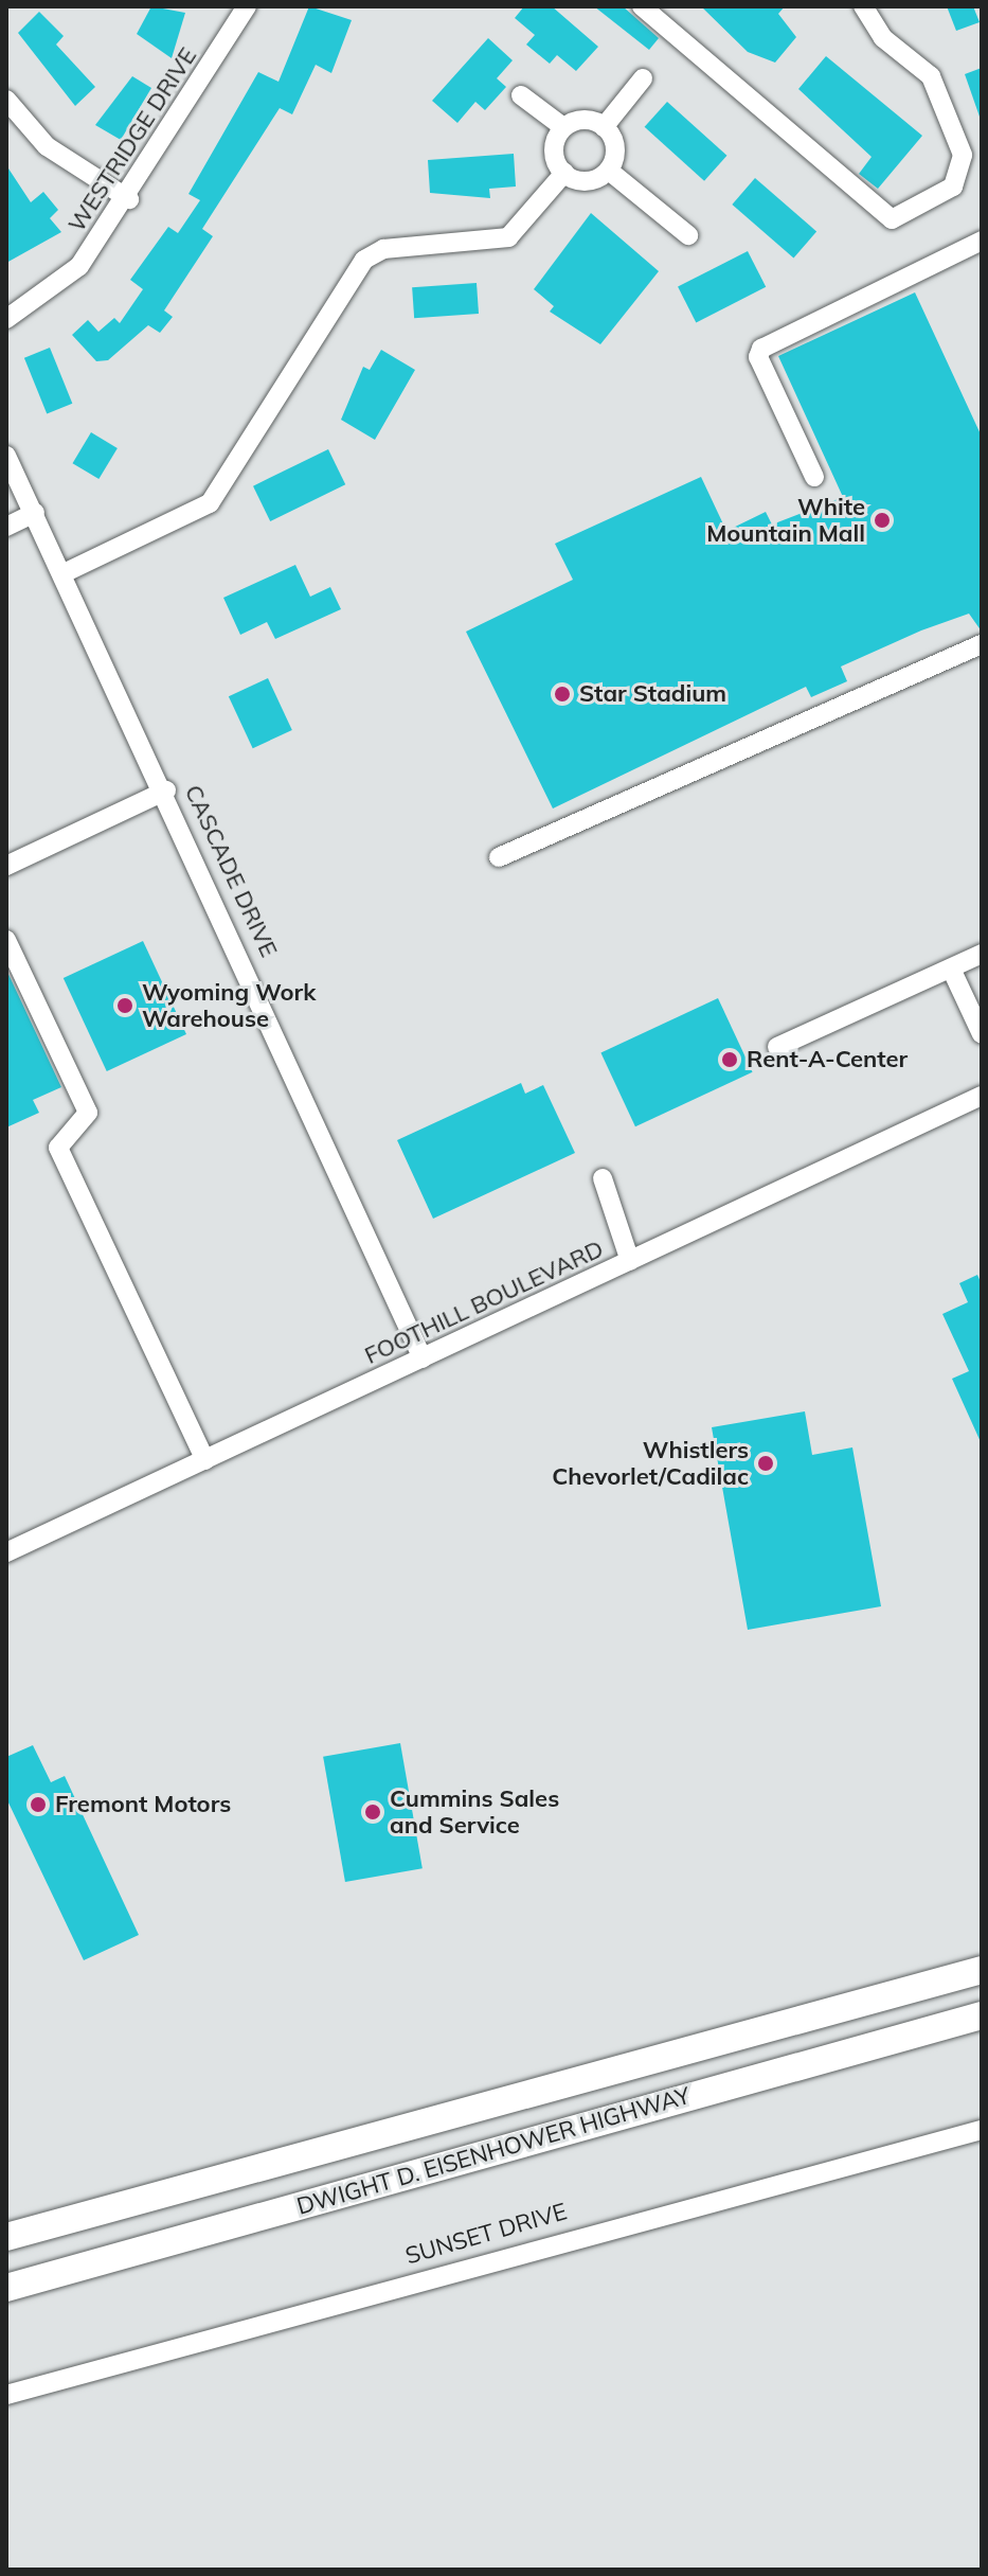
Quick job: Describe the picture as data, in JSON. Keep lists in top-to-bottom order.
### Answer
{
  "streets": {
    "highway": ["DWIGHT D. EISENHOWER HIGHWAY"],
    "street": [
      "WESTRIDGE DRIVE",
      "CASCADE DRIVE",
      "FOOTHILL BOULEVARD",
      "SUNSET DRIVE"
    ]
  },
  "crossings": [
    ["CASCADE DRIVE", "FOOTHILL BOULEVARD"]
  ],
  "places": [
    "White Mountain Mall",
    "Star Stadium",
    "Wyoming Work Warehouse",
    "Rent-A-Center",
    "Whistlers Chevorlet/Cadilac",
    "Fremont Motors",
    "Cummins Sales and Service"
  ]
}
